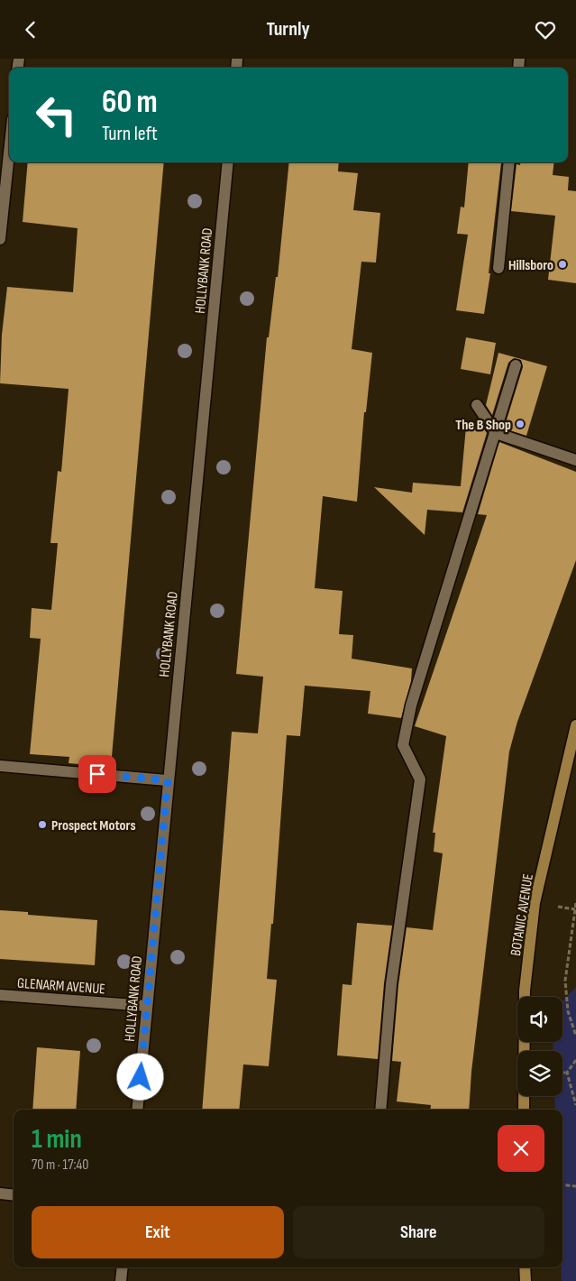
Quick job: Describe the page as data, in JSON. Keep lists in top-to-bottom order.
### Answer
{
  "streets": {
    "street": ["HOLLYBANK ROAD", "BOTANIC AVENUE", "GLENARM AVENUE"]
  },
  "crossings": [
    ["HOLLYBANK ROAD", "GLENARM AVENUE"]
  ],
  "places": ["Hillsboro", "The B Shop", "Prospect Motors"],
  "page": {
    "header": "Turnly",
    "turn": ["60 m", "Turn left"],
    "heading": ["1 min", "70 m · 17:40"],
    "buttons": ["Exit", "Share"]
  }
}
